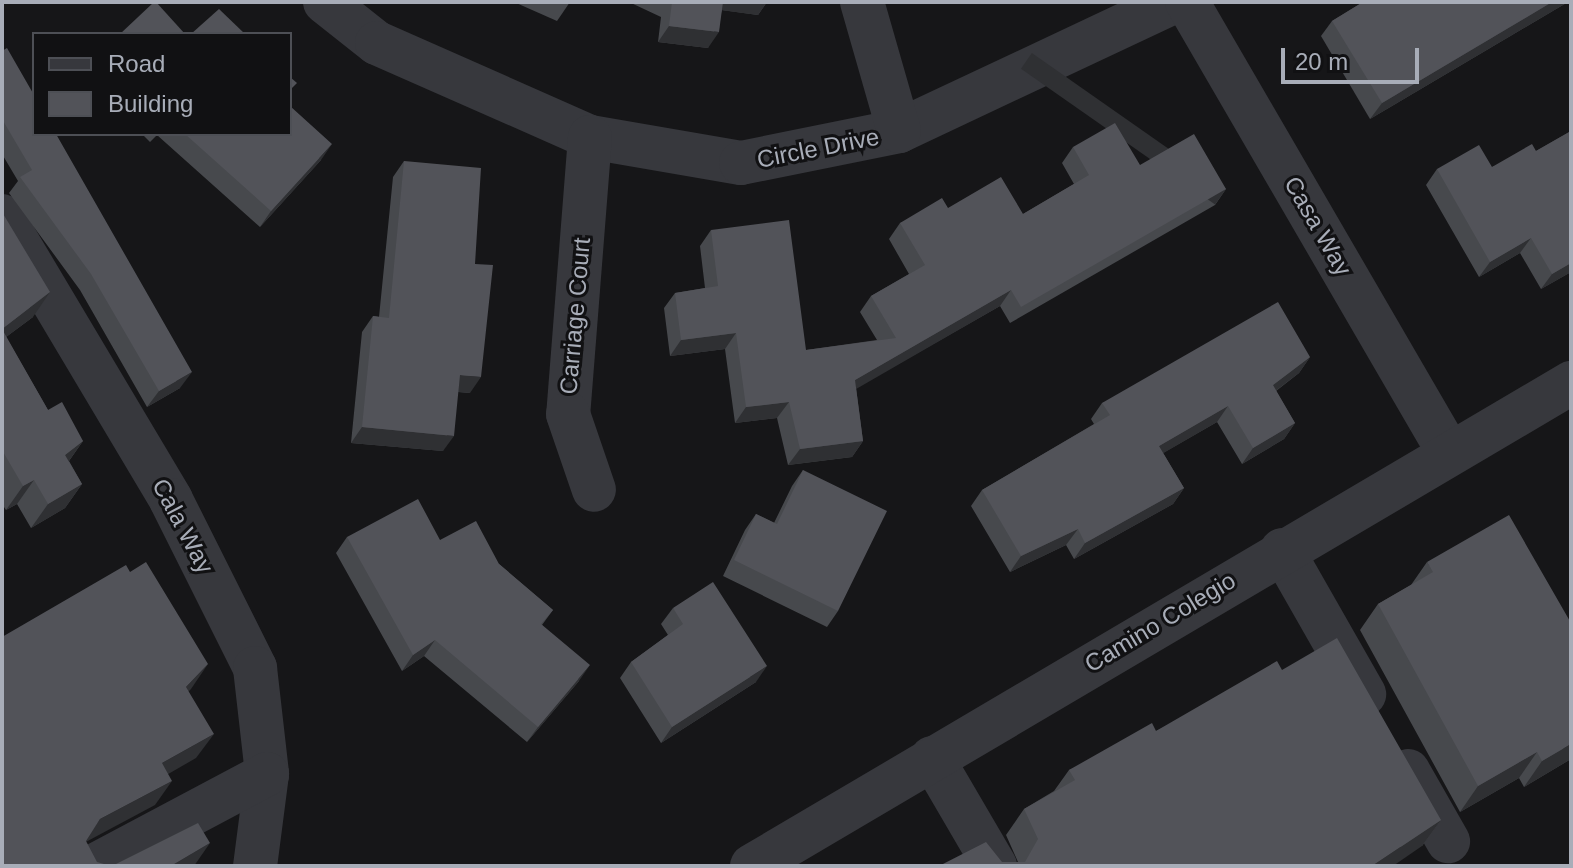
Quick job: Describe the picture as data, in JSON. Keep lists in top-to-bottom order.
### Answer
{
  "streets": {
    "street": [
      "Circle Drive",
      "Casa Way",
      "Carriage Court",
      "Cala Way",
      "Camino Colegio"
    ]
  },
  "crossings": [
    ["Circle Drive", "Carriage Court"],
    ["Casa Way", "Camino Colegio"]
  ],
  "legend": ["Road", "Building"],
  "scale_bar": "20 m"
}
